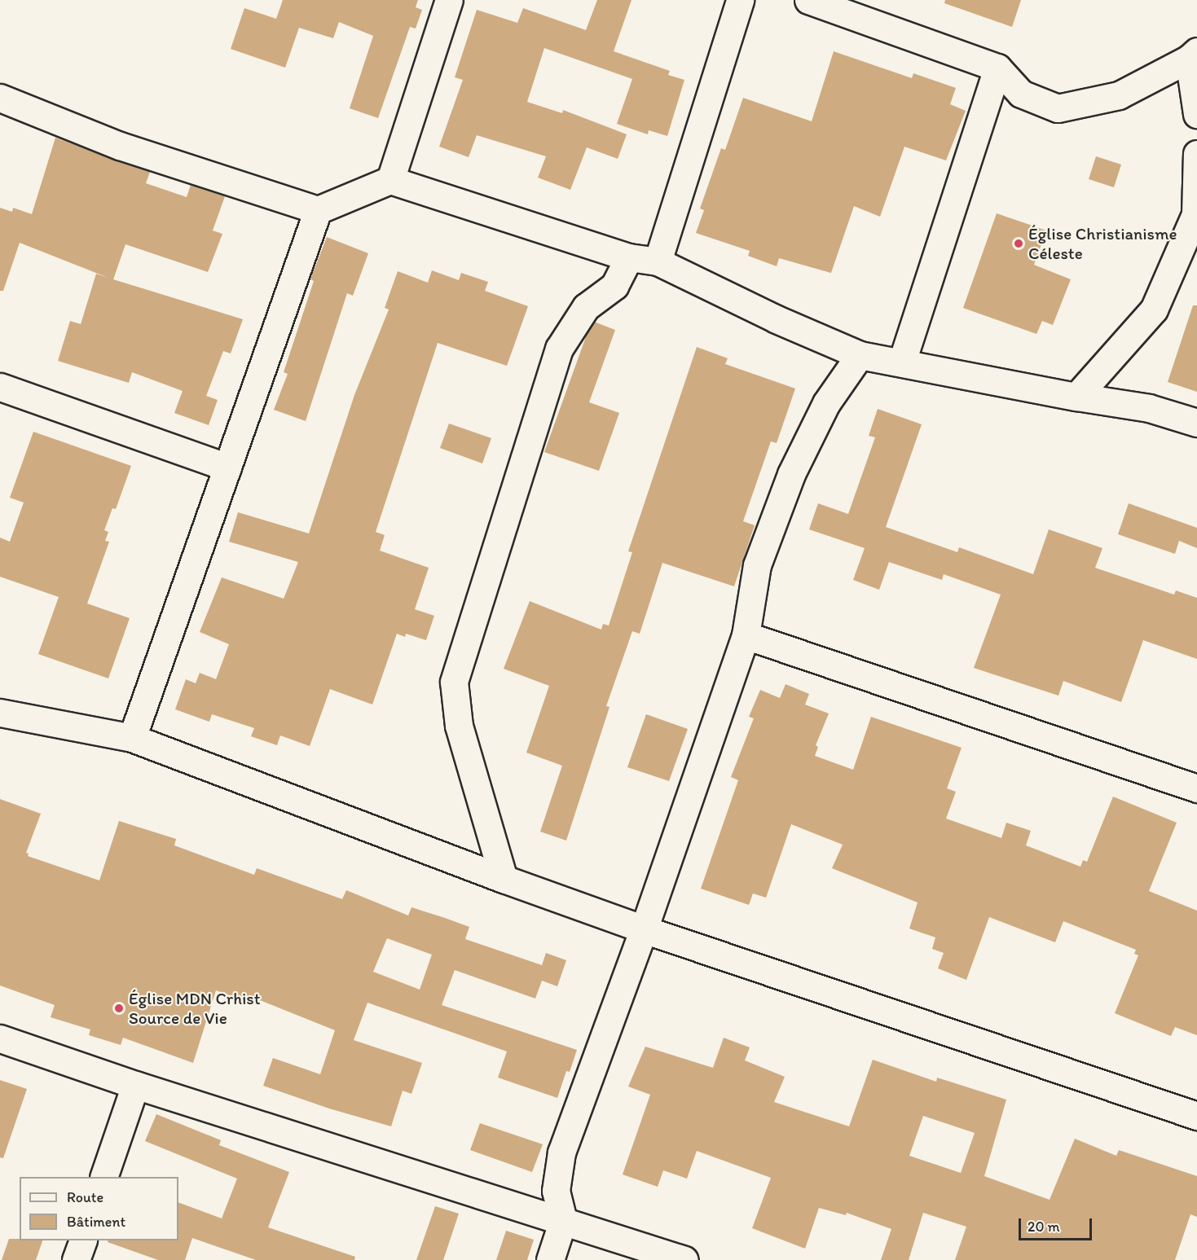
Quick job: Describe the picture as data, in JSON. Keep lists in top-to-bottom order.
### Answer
{
  "places": ["Église Christianisme Céleste", "Église MDN Crhist Source de Vie"],
  "legend": ["Route", "Bâtiment"],
  "scale_bar": "20 m"
}
